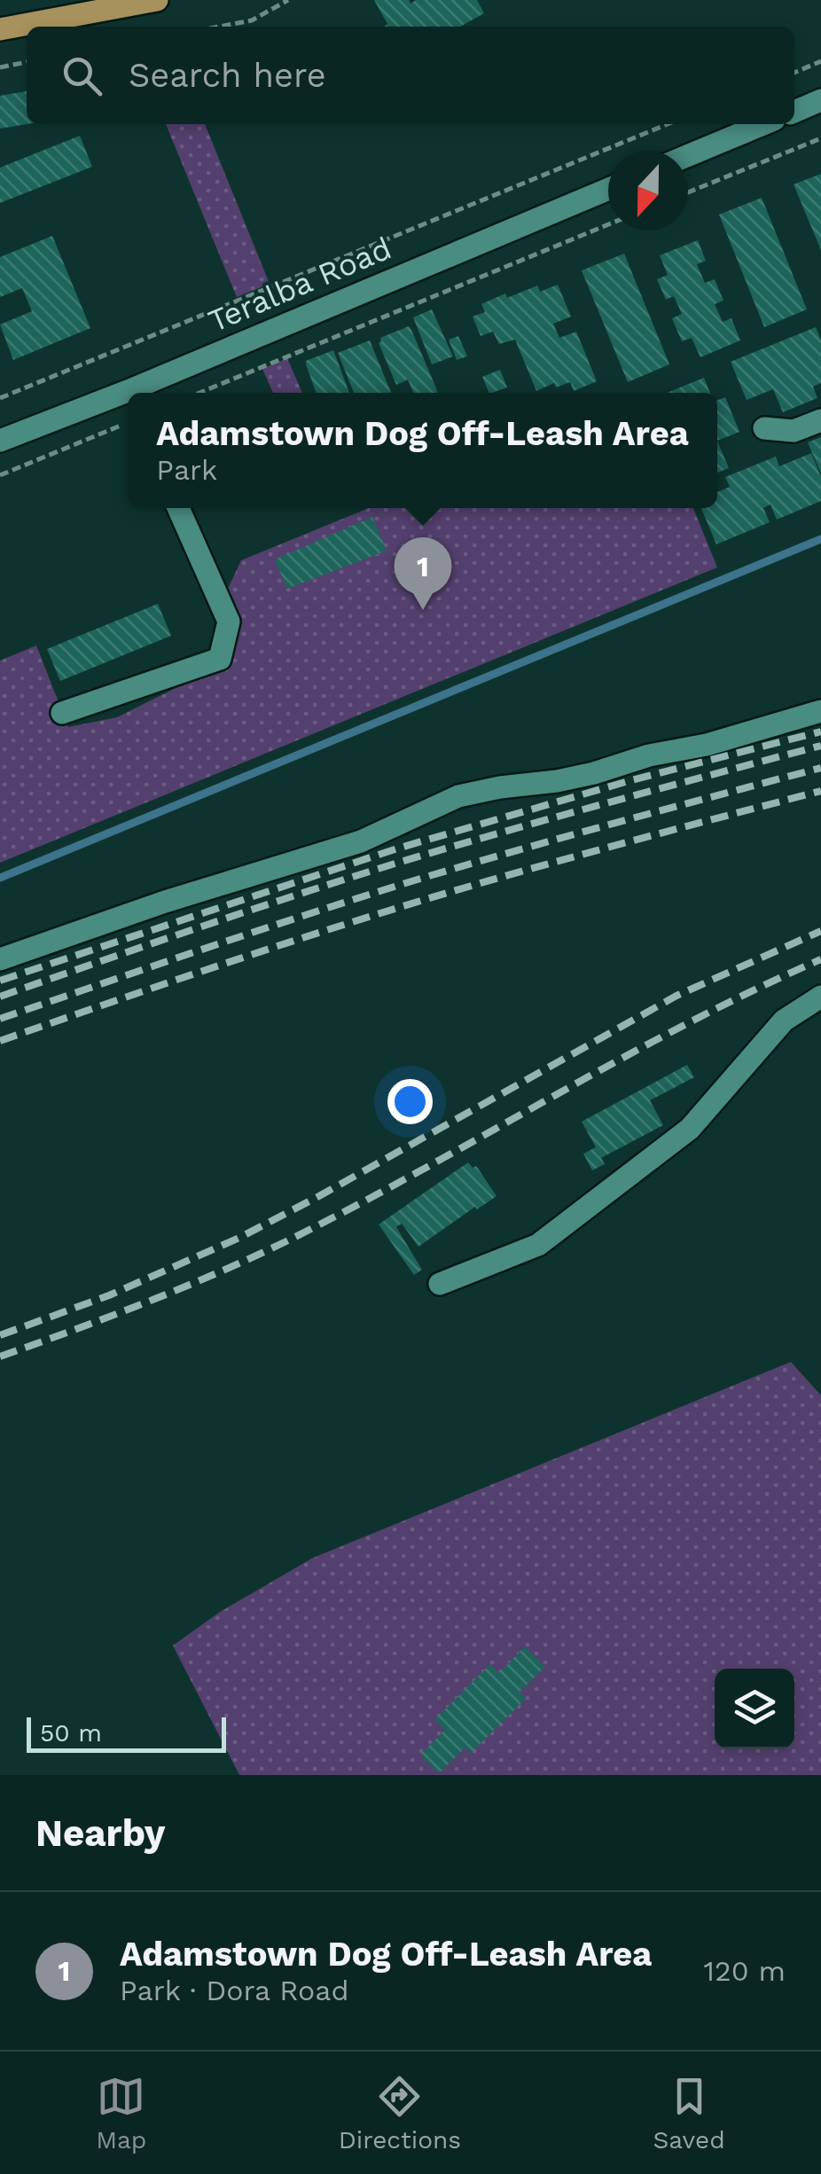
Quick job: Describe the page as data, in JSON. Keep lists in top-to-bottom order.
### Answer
{
  "streets": {
    "street": ["Teralba Road"]
  },
  "scale_bar": "50 m",
  "north": "bottom",
  "page": {
    "search": "Search here",
    "popup": ["Adamstown Dog Off-Leash Area", "Park"],
    "pins": "1",
    "scale": "50 m",
    "heading": "Nearby",
    "list": [
      {
        "mark": "1",
        "name": "Adamstown Dog Off-Leash Area",
        "note": "Park · Dora Road",
        "value": "120 m"
      }
    ],
    "nav": ["Map", "Directions", "Saved"]
  }
}
